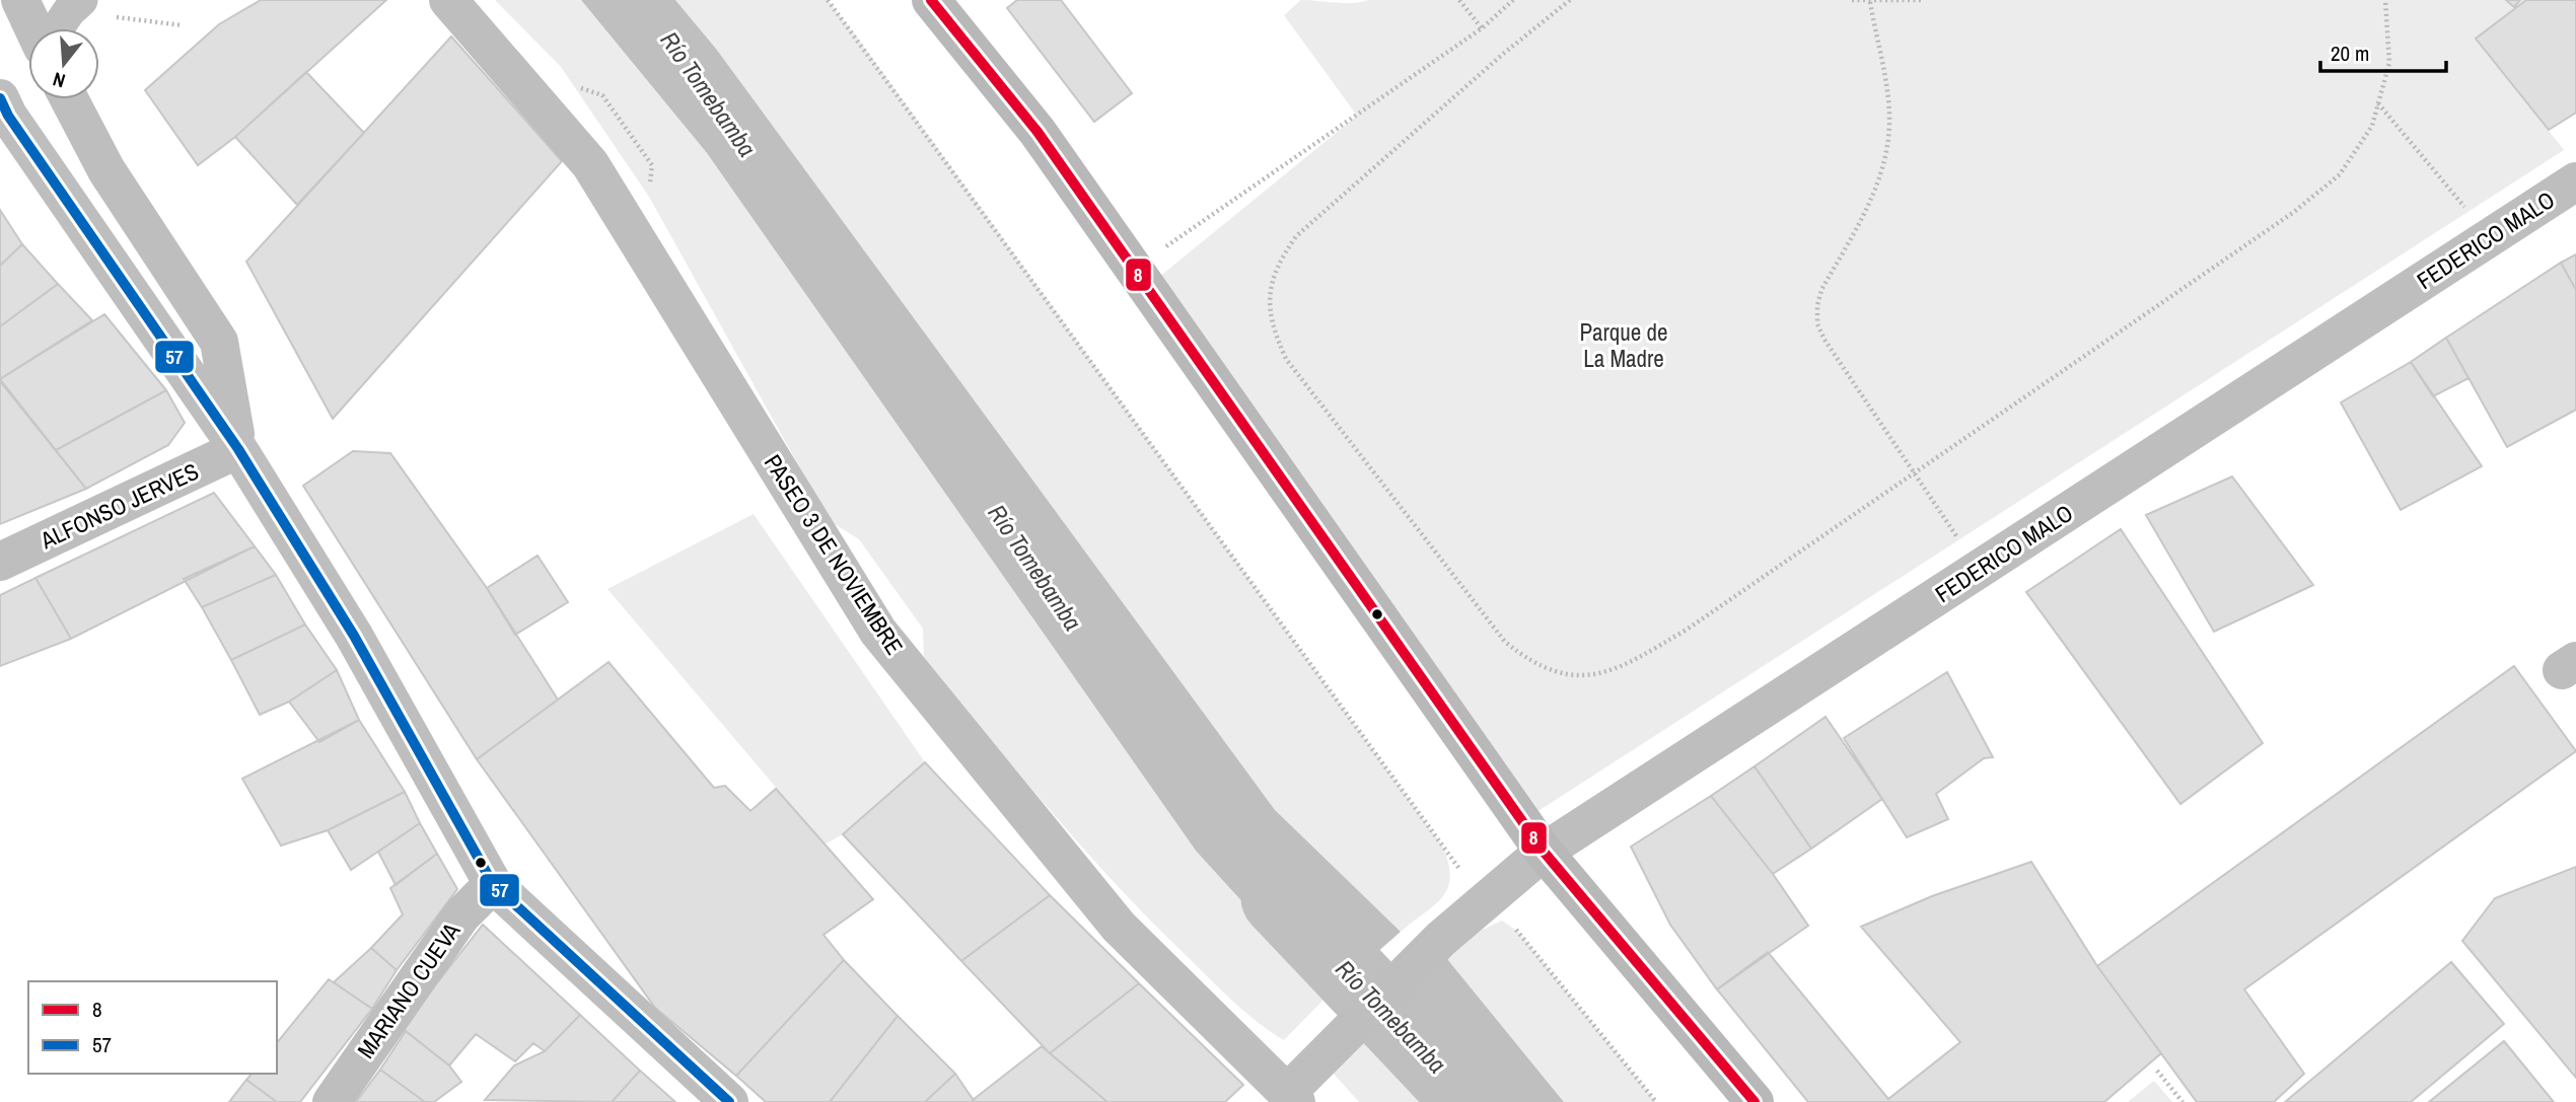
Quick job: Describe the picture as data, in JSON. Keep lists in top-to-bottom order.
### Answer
{
  "streets": {
    "street": [
      "FEDERICO MALO",
      "ALFONSO JERVES",
      "PASEO 3 DE NOVIEMBRE",
      "MARIANO CUEVA"
    ]
  },
  "crossings": [
    ["FEDERICO MALO", "PASEO 3 DE NOVIEMBRE"]
  ],
  "water": ["Río Tomebamba"],
  "parks": ["Parque de La Madre"],
  "lines": ["transit line 8", "transit line 57"],
  "legend": ["8", "57"],
  "scale_bar": "20 m",
  "north": "bottom"
}
